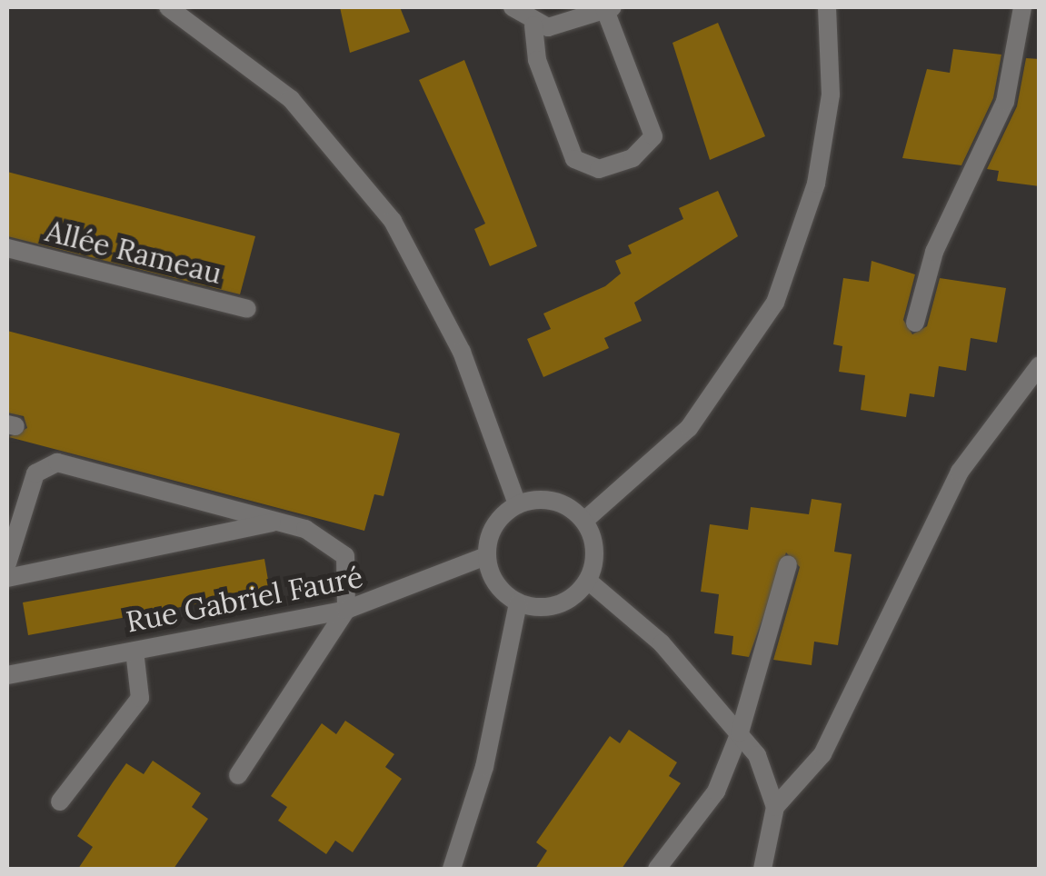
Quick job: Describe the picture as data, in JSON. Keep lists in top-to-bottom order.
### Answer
{
  "streets": {
    "street": ["Allée Rameau", "Rue Gabriel Fauré"]
  }
}
